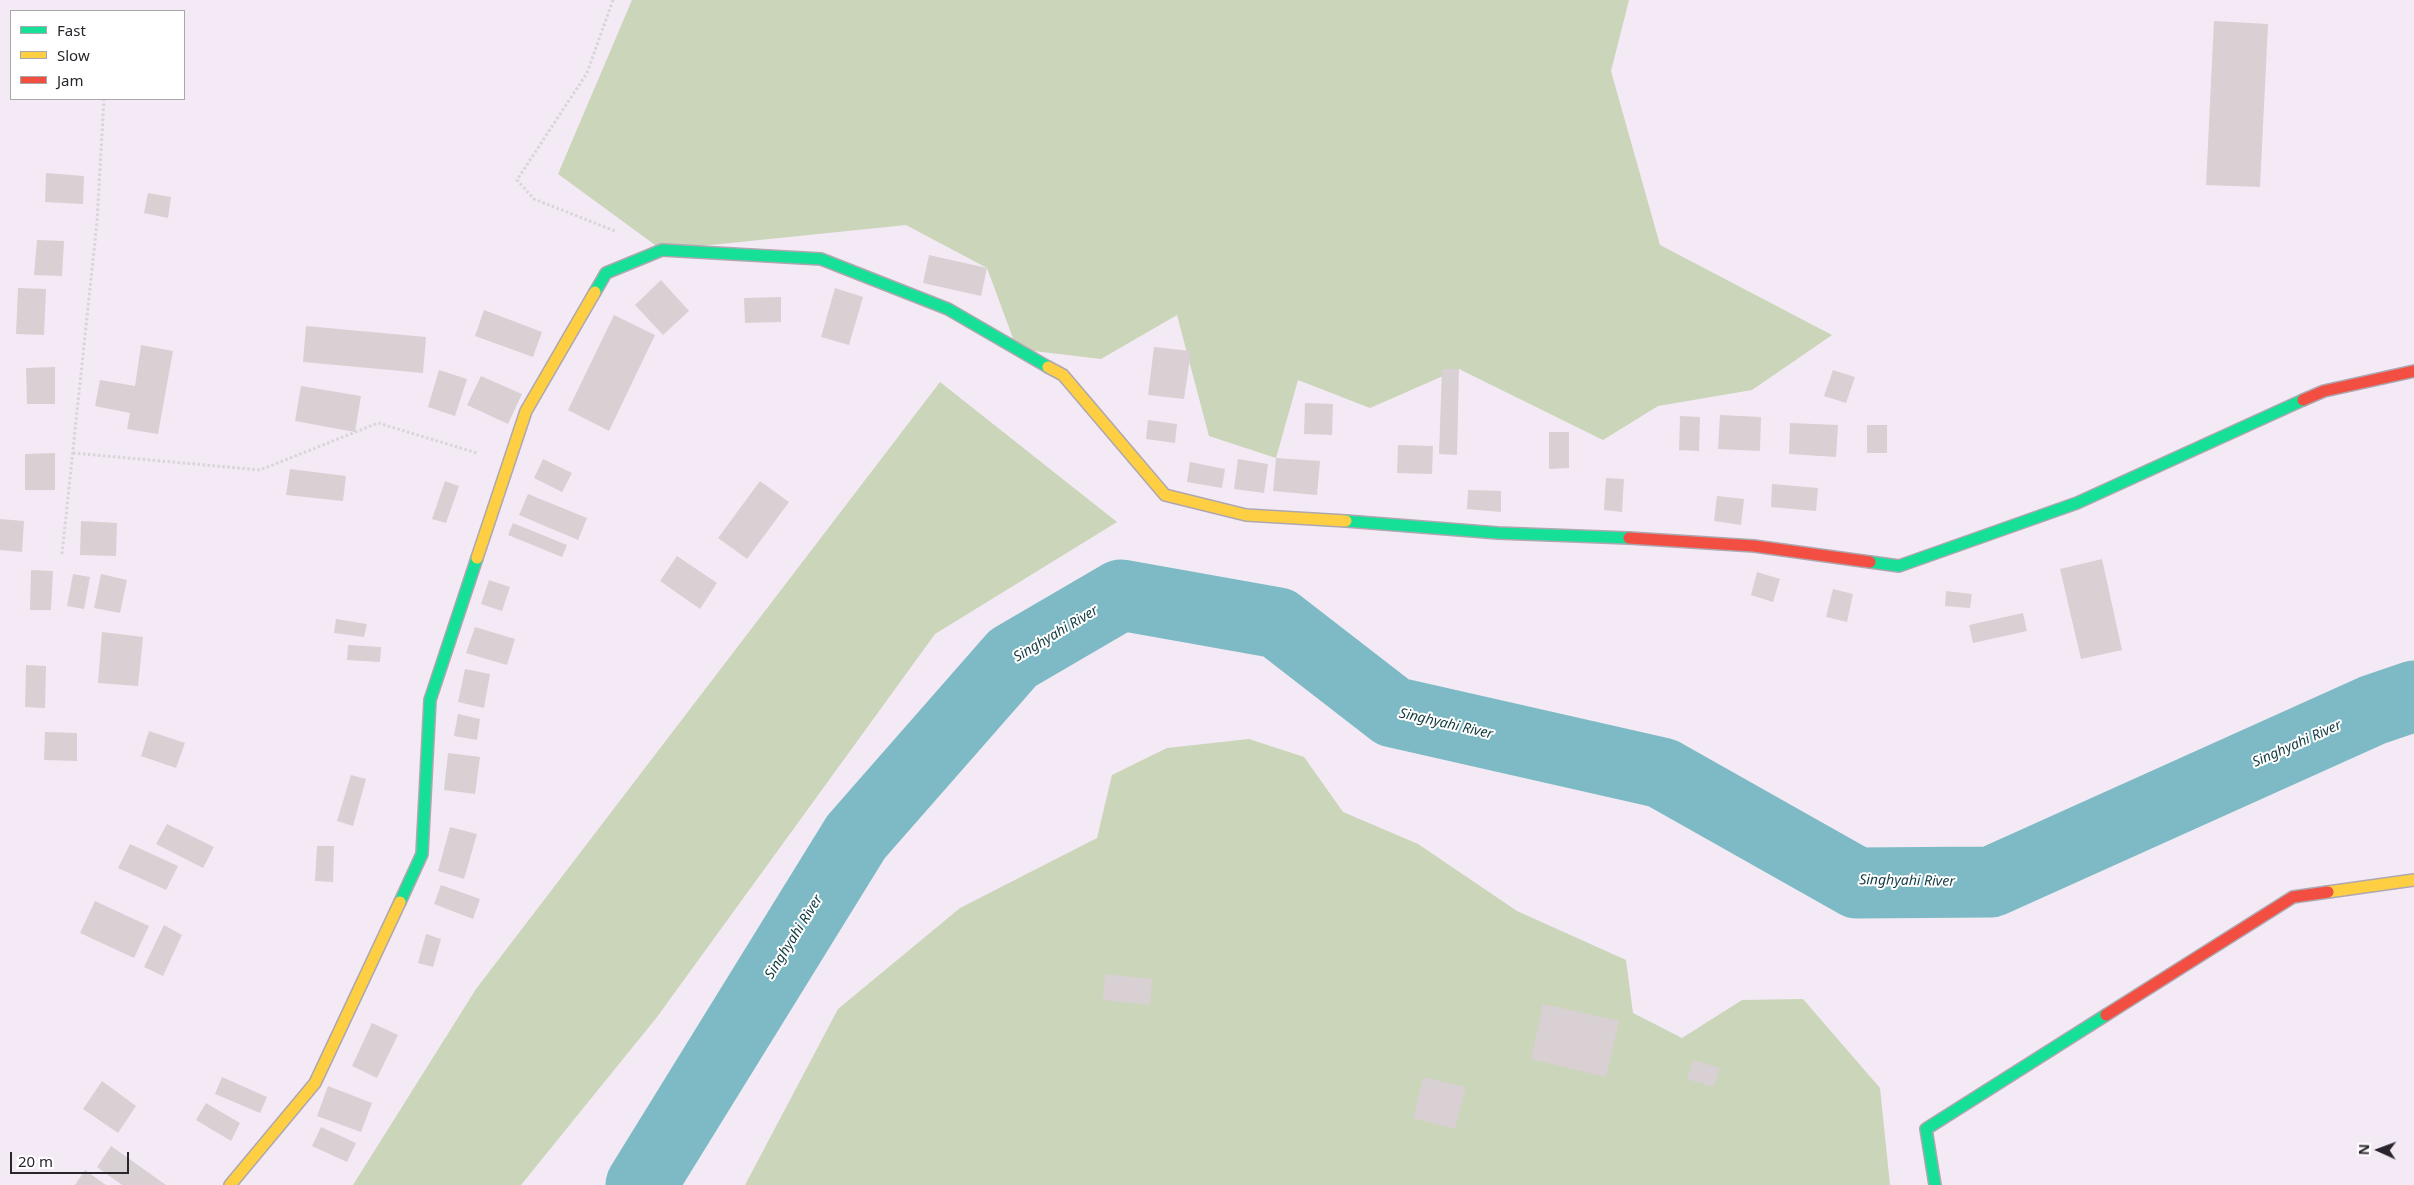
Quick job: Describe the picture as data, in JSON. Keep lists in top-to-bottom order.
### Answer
{
  "water": ["Singhyahi River"],
  "legend": ["Fast", "Slow", "Jam"],
  "scale_bar": "20 m",
  "north": "left"
}
